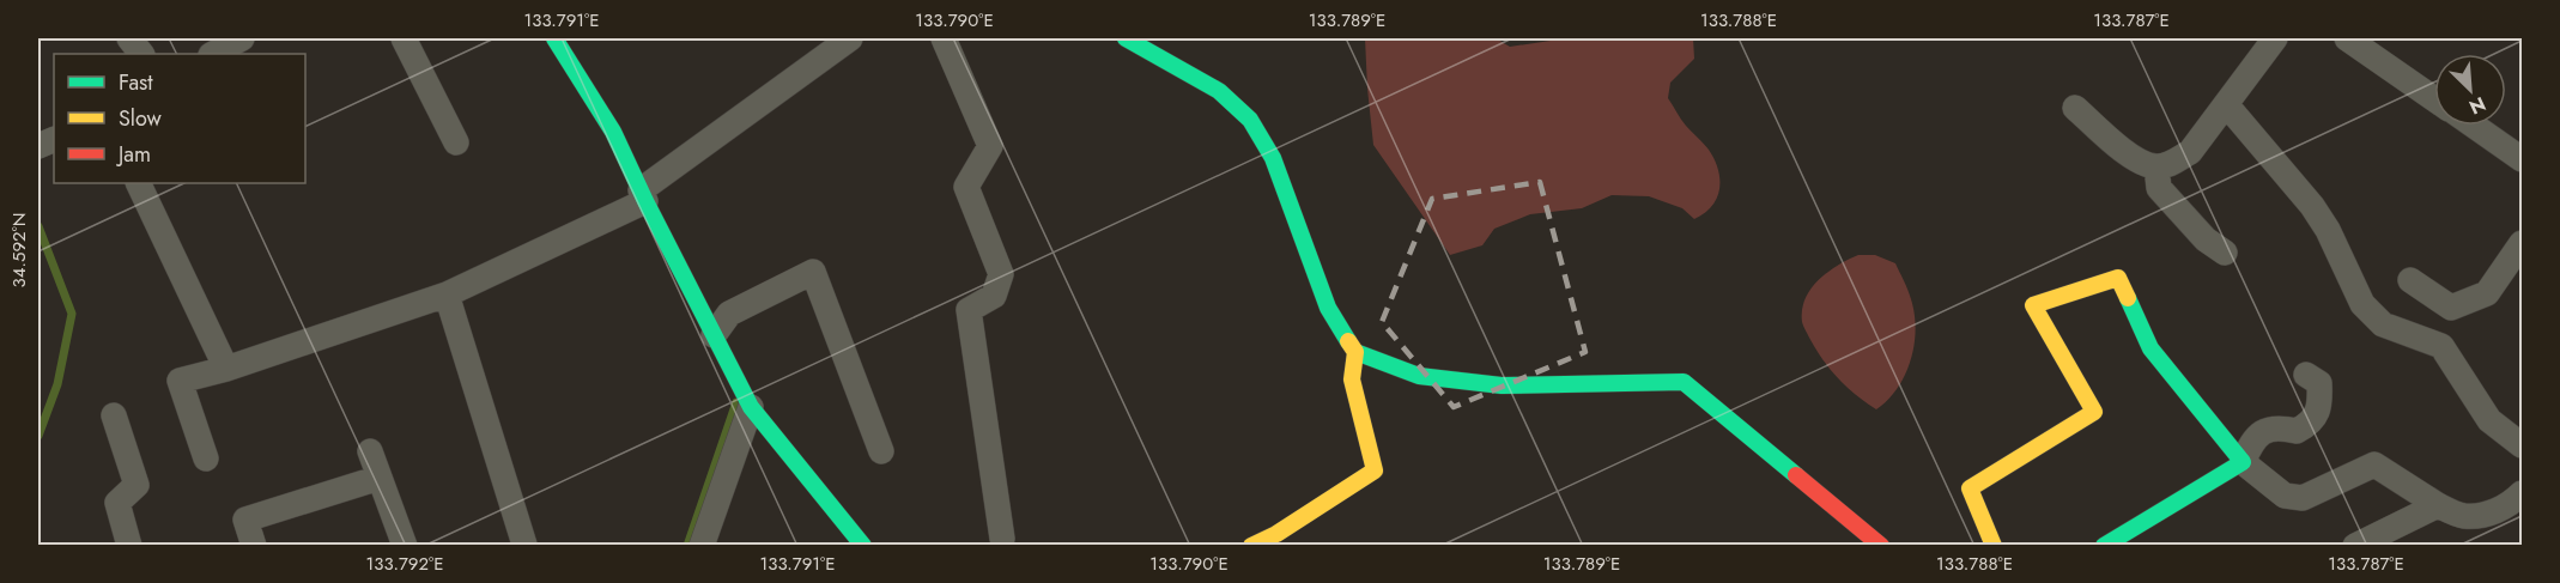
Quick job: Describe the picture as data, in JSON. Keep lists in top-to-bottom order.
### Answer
{
  "legend": ["Fast", "Slow", "Jam"],
  "north": "bottom right",
  "coordinates": [
    "133.791°E",
    "133.790°E",
    "133.789°E",
    "133.788°E",
    "133.787°E",
    "34.592°N",
    "133.792°E"
  ]
}
